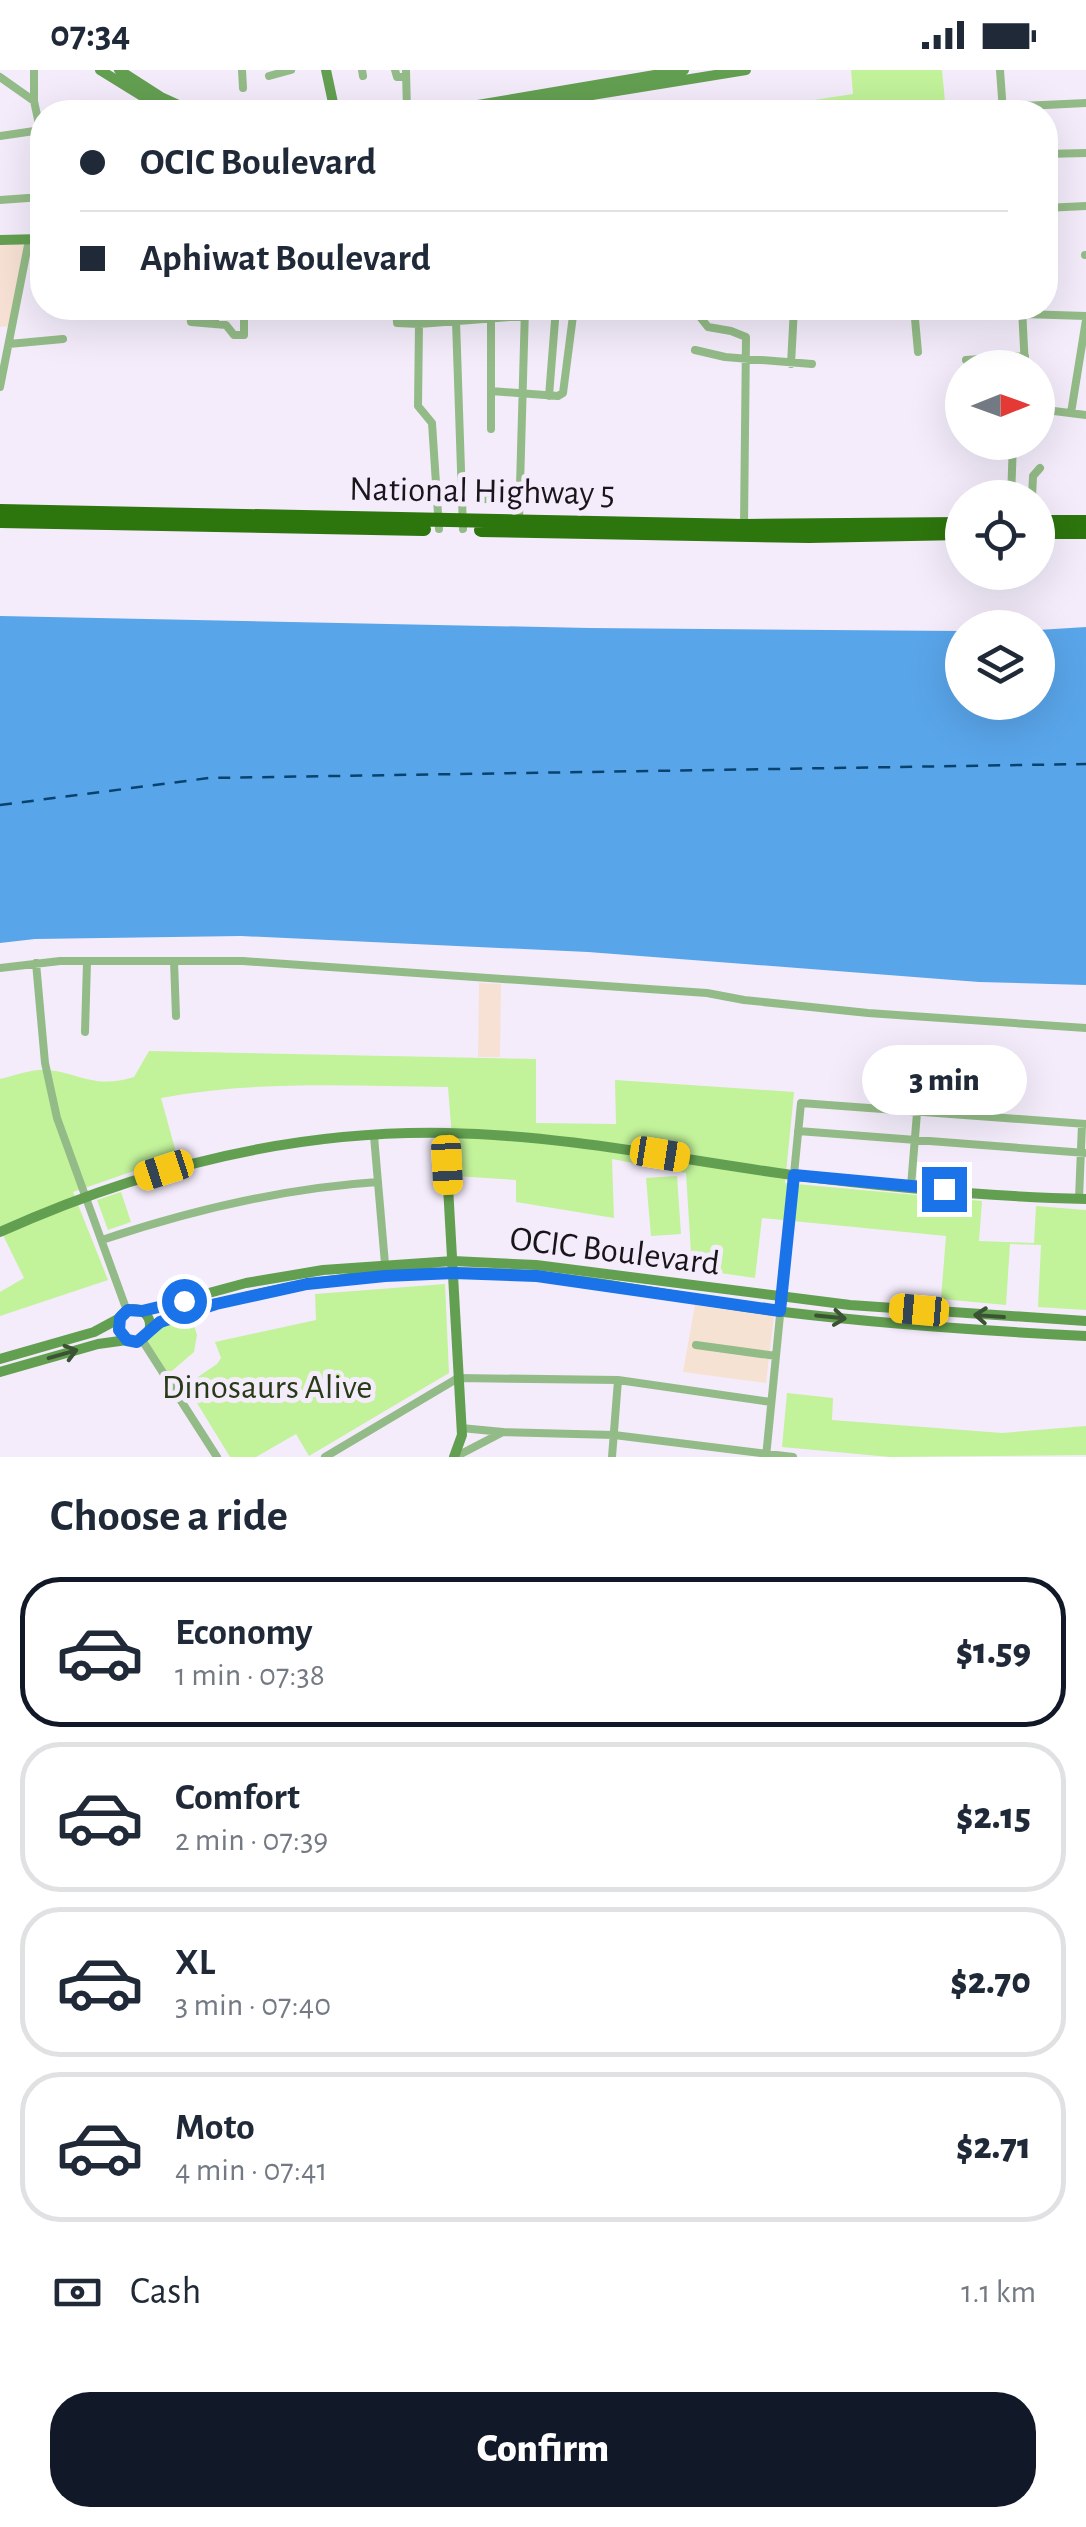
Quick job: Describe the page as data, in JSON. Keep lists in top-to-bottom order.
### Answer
{
  "streets": {
    "highway": ["National Highway 5"],
    "street": ["OCIC Boulevard"]
  },
  "parks": ["Dinosaurs Alive"],
  "north": "right",
  "page": {
    "status": "07:34",
    "banner": ["OCIC Boulevard", "Aphiwat Boulevard"],
    "bubble": "3 min",
    "heading": "Choose a ride",
    "list": [
      {
        "name": "Economy",
        "note": "1 min · 07:38",
        "value": "$1.59"
      },
      {
        "name": "Comfort",
        "note": "2 min · 07:39",
        "value": "$2.15"
      },
      {
        "name": "XL",
        "note": "3 min · 07:40",
        "value": "$2.70"
      },
      {
        "name": "Moto",
        "note": "4 min · 07:41",
        "value": "$2.71"
      }
    ],
    "pay": ["Cash", "1.1 km"],
    "buttons": "Confirm"
  }
}
